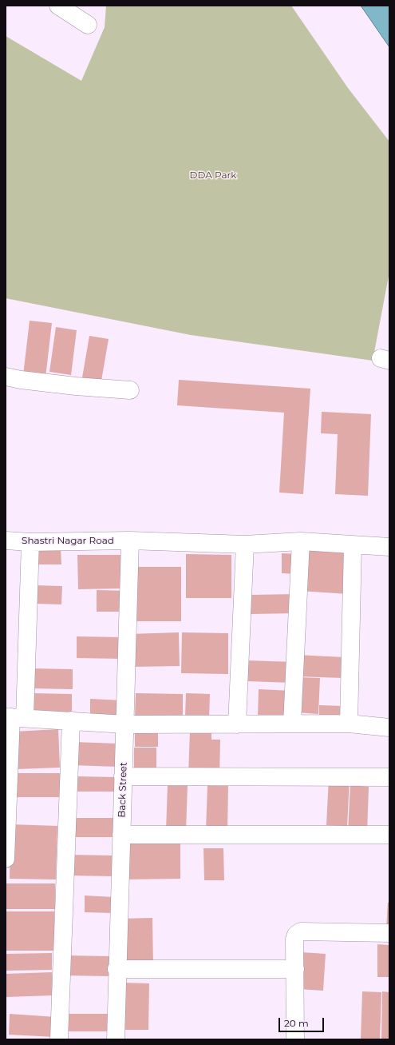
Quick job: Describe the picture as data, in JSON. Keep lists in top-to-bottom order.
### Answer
{
  "streets": {
    "street": ["Shastri Nagar Road", "Back Street"]
  },
  "crossings": [
    ["Shastri Nagar Road", "Back Street"]
  ],
  "parks": ["DDA Park"],
  "scale_bar": "20 m"
}
